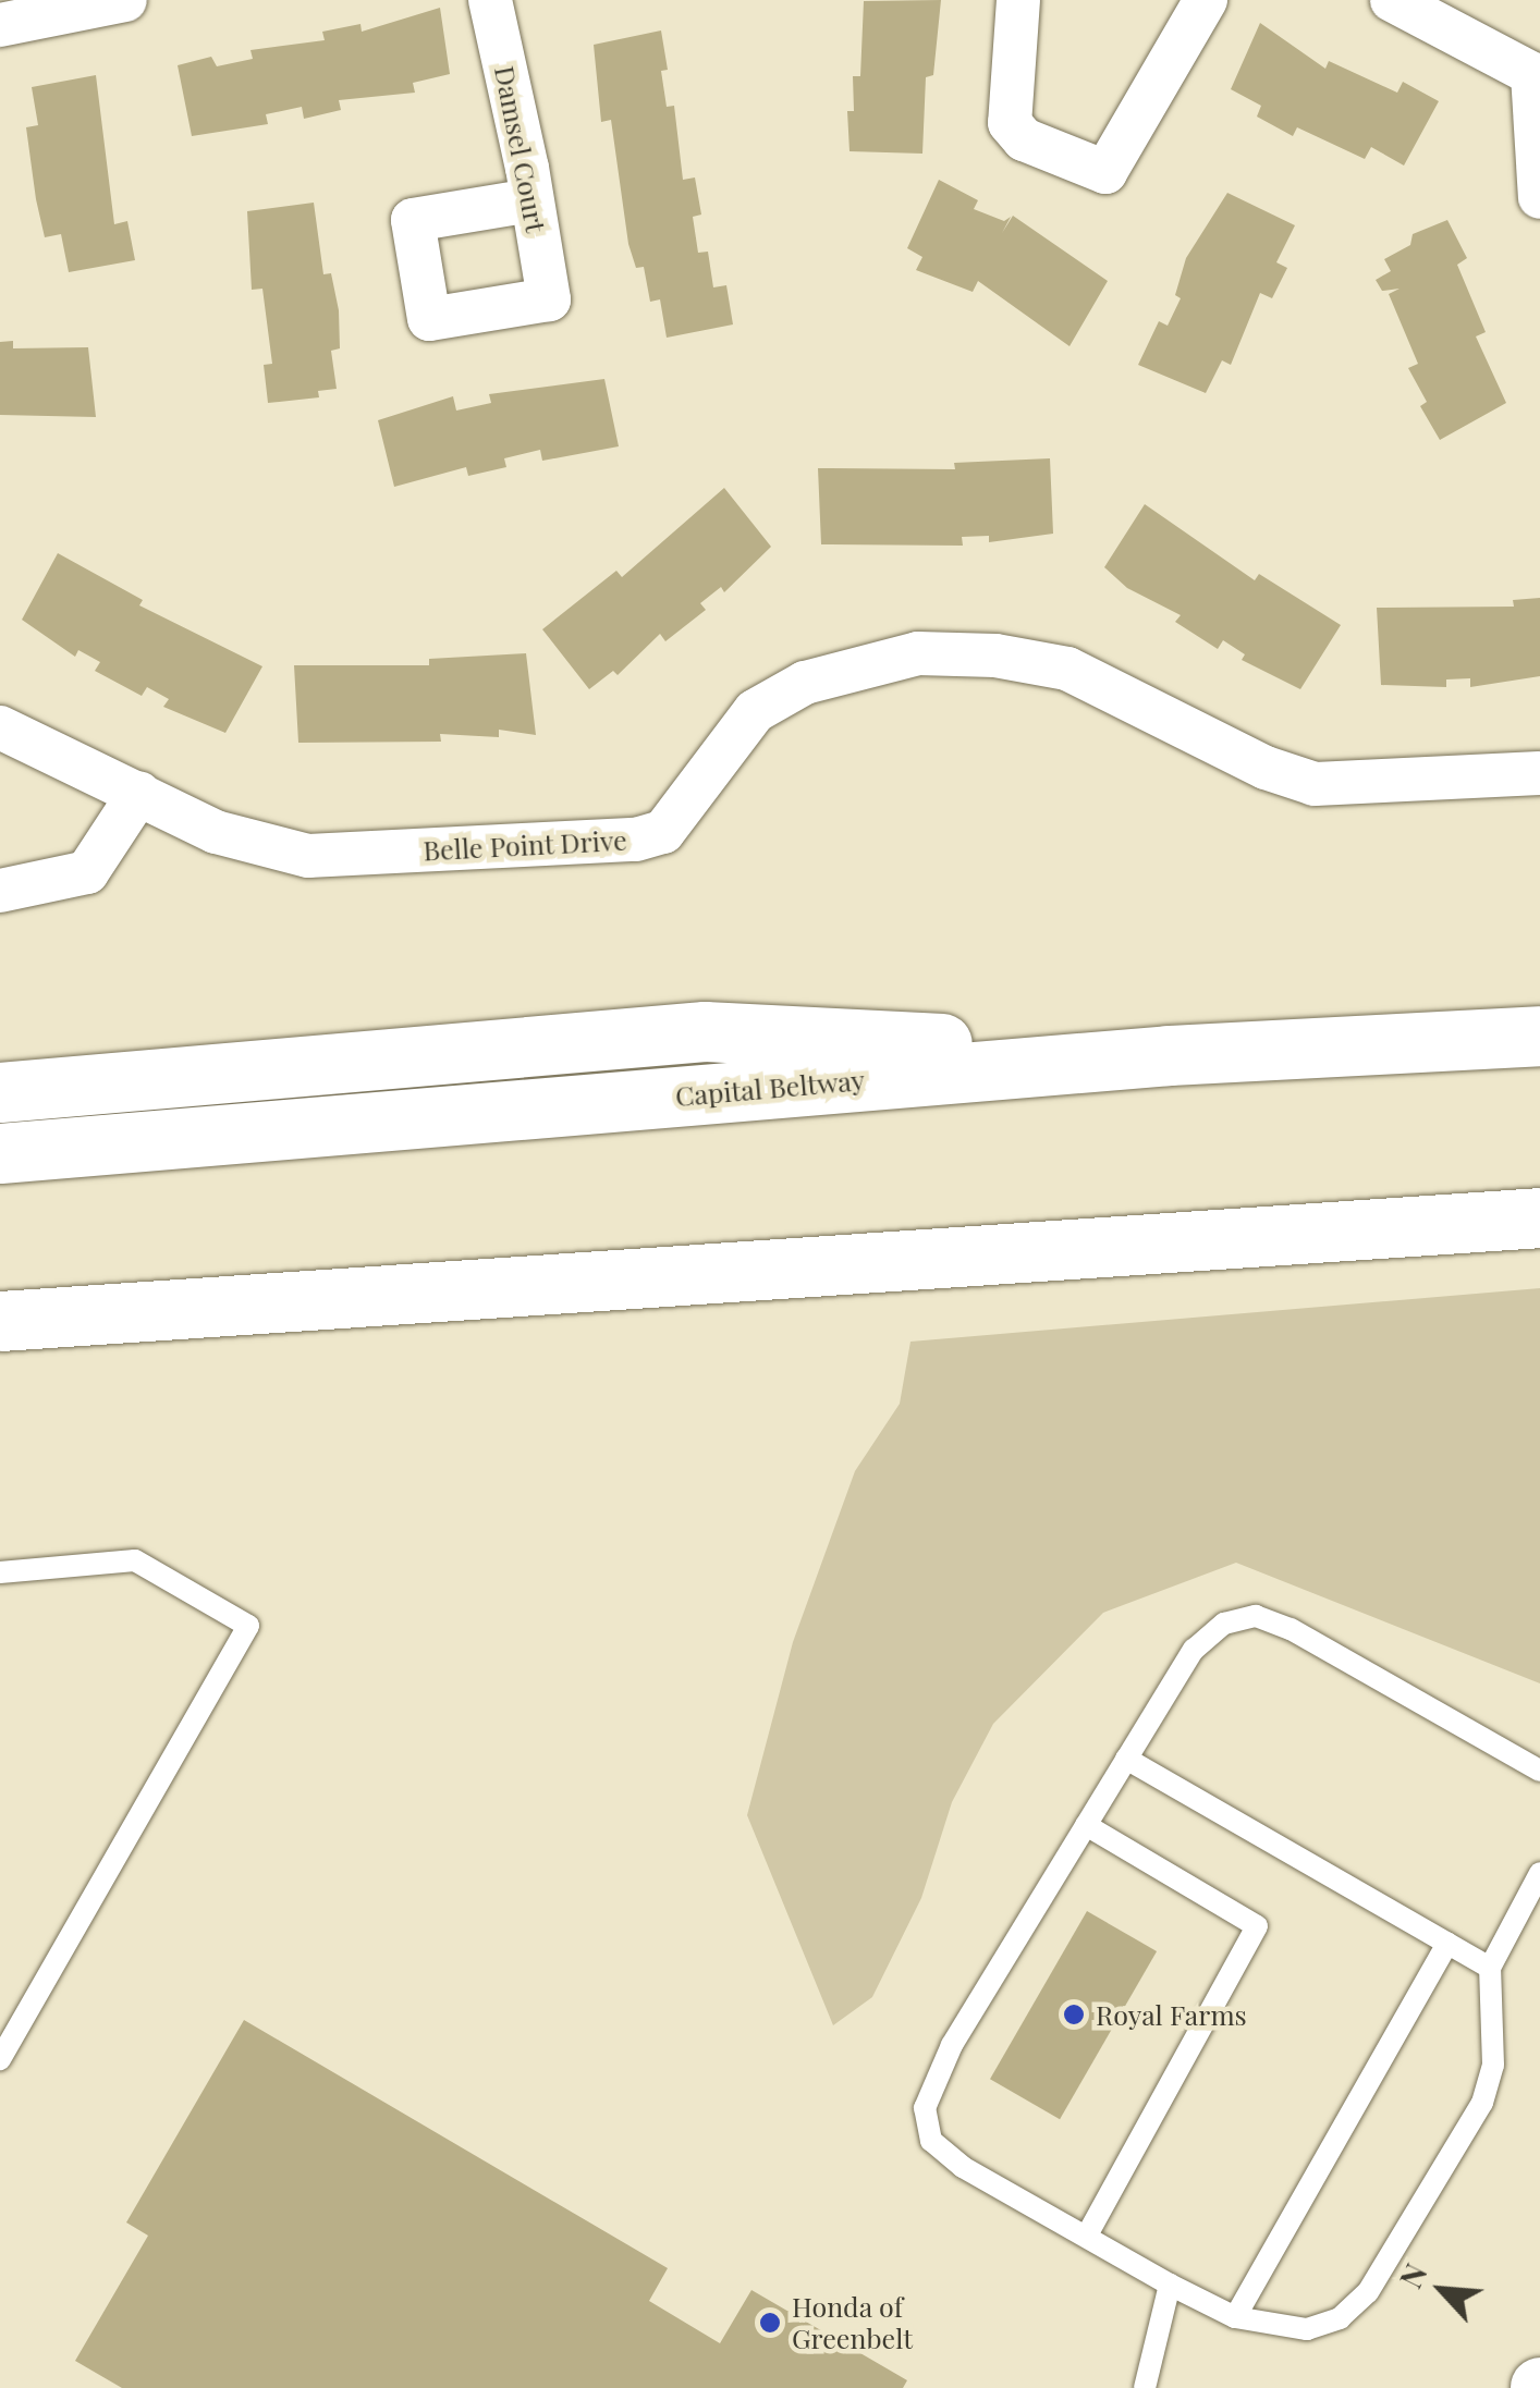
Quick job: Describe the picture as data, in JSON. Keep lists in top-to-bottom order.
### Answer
{
  "streets": {
    "highway": ["Capital Beltway"],
    "street": ["Damsel Court", "Belle Point Drive"]
  },
  "places": ["Royal Farms", "Honda of Greenbelt"],
  "north": "top left"
}
